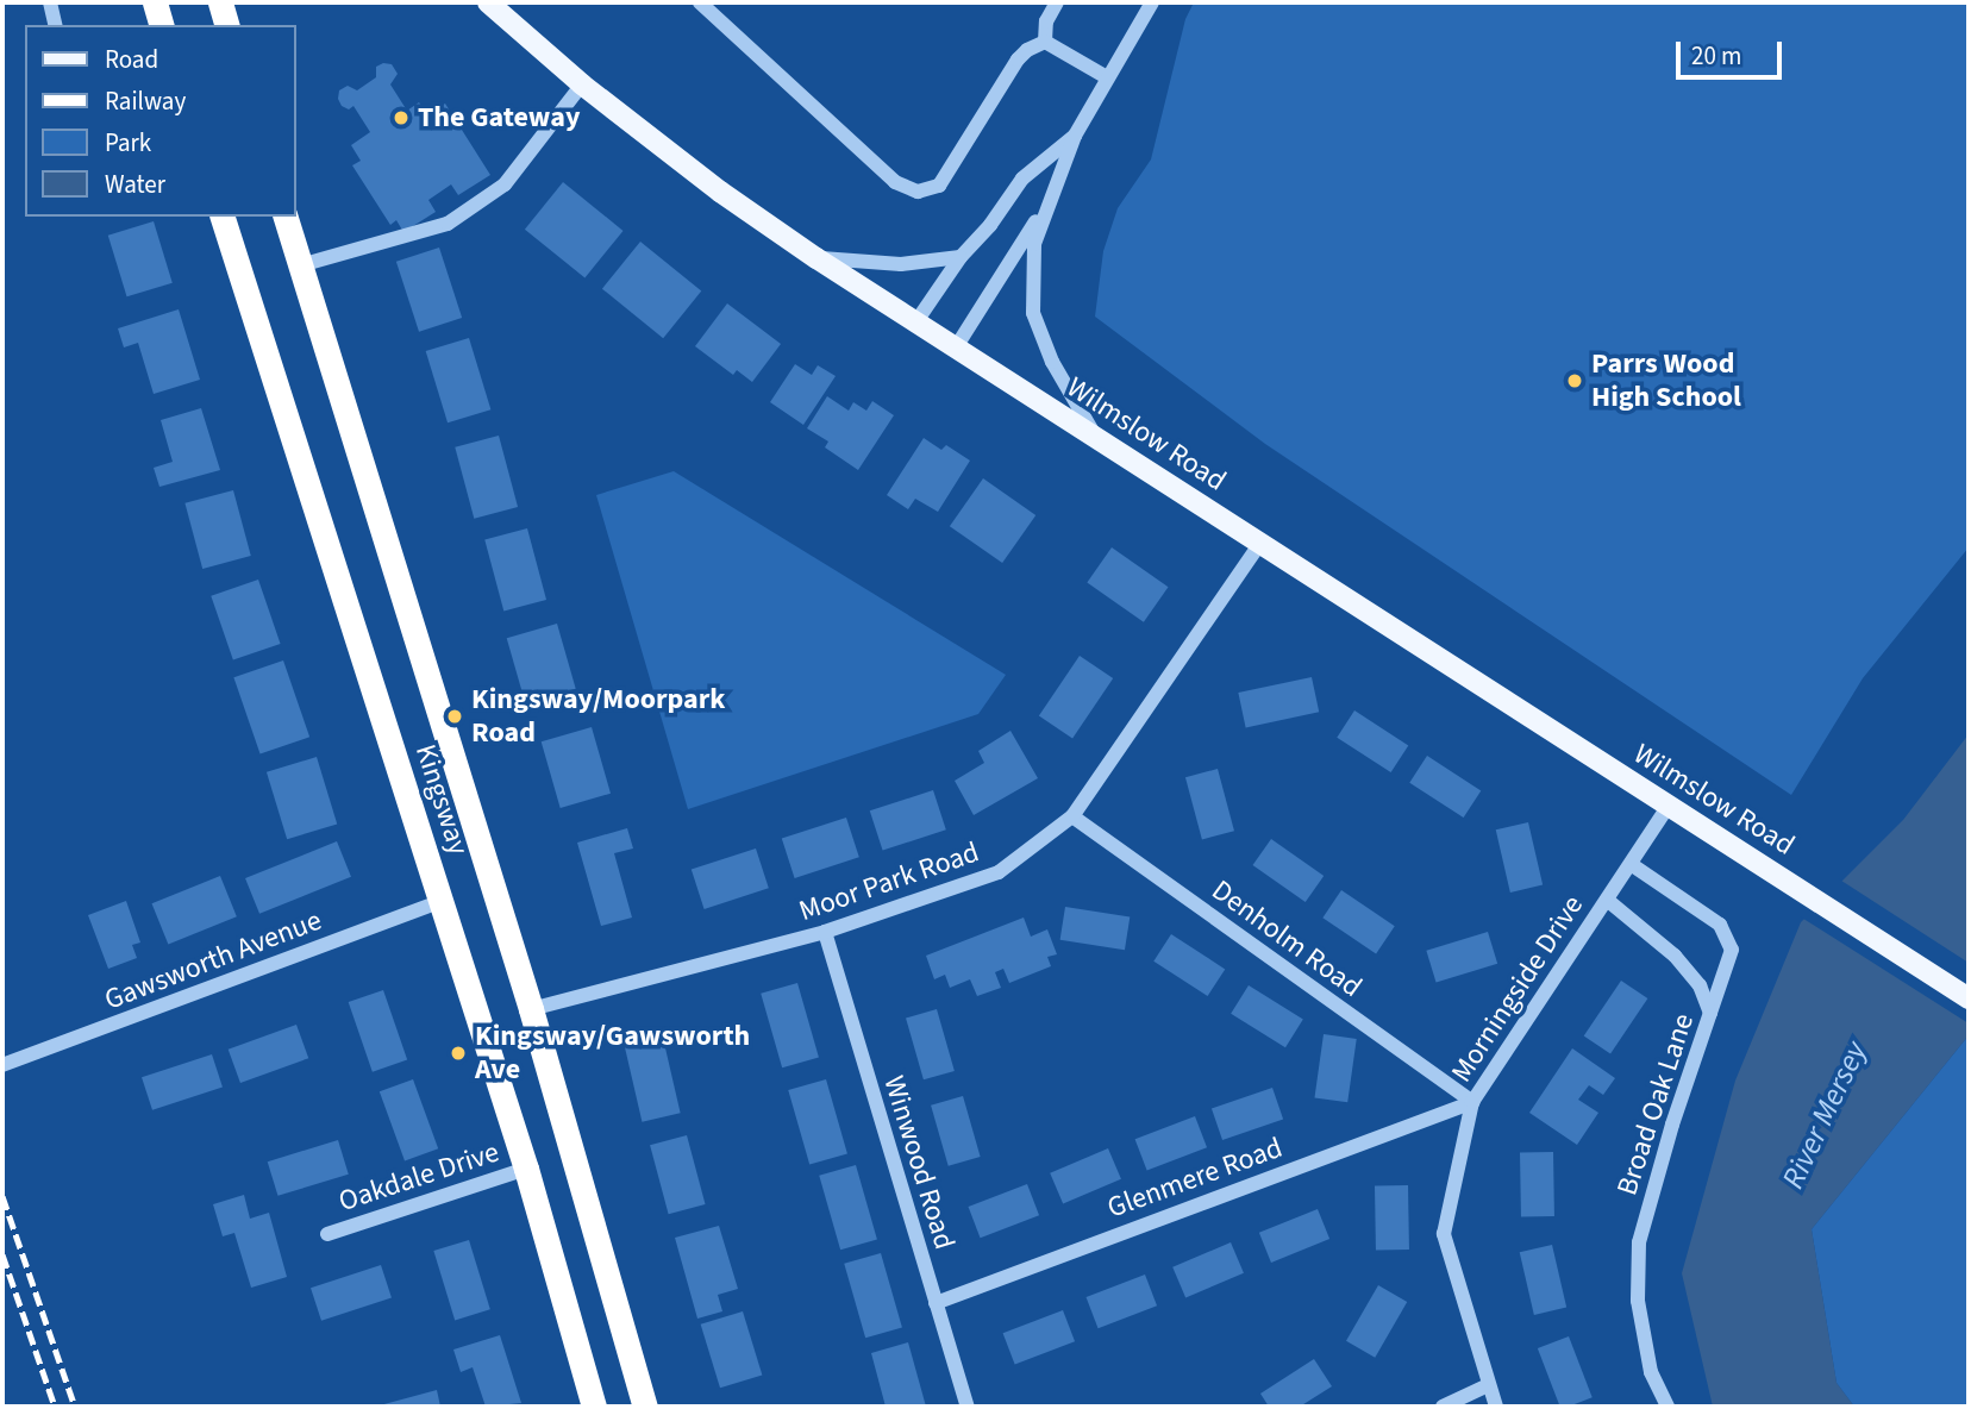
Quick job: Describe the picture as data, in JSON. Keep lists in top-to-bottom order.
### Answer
{
  "streets": {
    "highway": ["Kingsway"],
    "main road": ["Wilmslow Road"],
    "street": [
      "Moor Park Road",
      "Denholm Road",
      "Gawsworth Avenue",
      "Morningside Drive",
      "Broad Oak Lane",
      "Winwood Road",
      "Oakdale Drive",
      "Glenmere Road"
    ]
  },
  "crossings": [
    ["Wilmslow Road", "Moor Park Road"],
    ["Wilmslow Road", "Morningside Drive"],
    ["Kingsway", "Moor Park Road"],
    ["Kingsway", "Gawsworth Avenue"],
    ["Kingsway", "Oakdale Drive"],
    ["Moor Park Road", "Denholm Road"],
    ["Moor Park Road", "Winwood Road"],
    ["Denholm Road", "Morningside Drive"],
    ["Denholm Road", "Glenmere Road"],
    ["Morningside Drive", "Broad Oak Lane"],
    ["Morningside Drive", "Glenmere Road"],
    ["Winwood Road", "Glenmere Road"]
  ],
  "water": ["River Mersey"],
  "places": [
    "The Gateway",
    "Parrs Wood High School",
    "Kingsway/Moorpark Road",
    "Kingsway/Gawsworth Ave"
  ],
  "legend": [
    "Road",
    "Railway",
    "Park",
    "Water"
  ],
  "scale_bar": "20 m"
}
